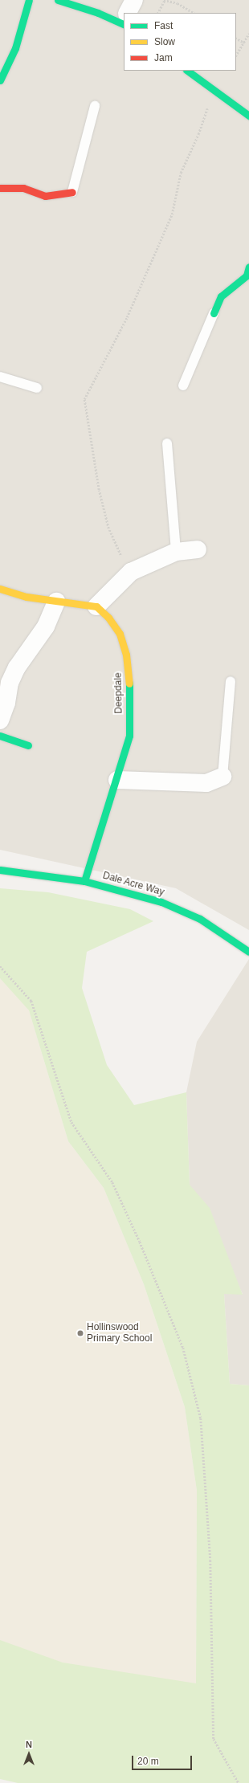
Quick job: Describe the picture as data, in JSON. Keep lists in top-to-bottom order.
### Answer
{
  "streets": {
    "street": ["Deepdale", "Dale Acre Way"]
  },
  "crossings": [
    ["Deepdale", "Dale Acre Way"]
  ],
  "places": ["Hollinswood Primary School"],
  "legend": ["Fast", "Slow", "Jam"],
  "scale_bar": "20 m",
  "north": "top"
}
